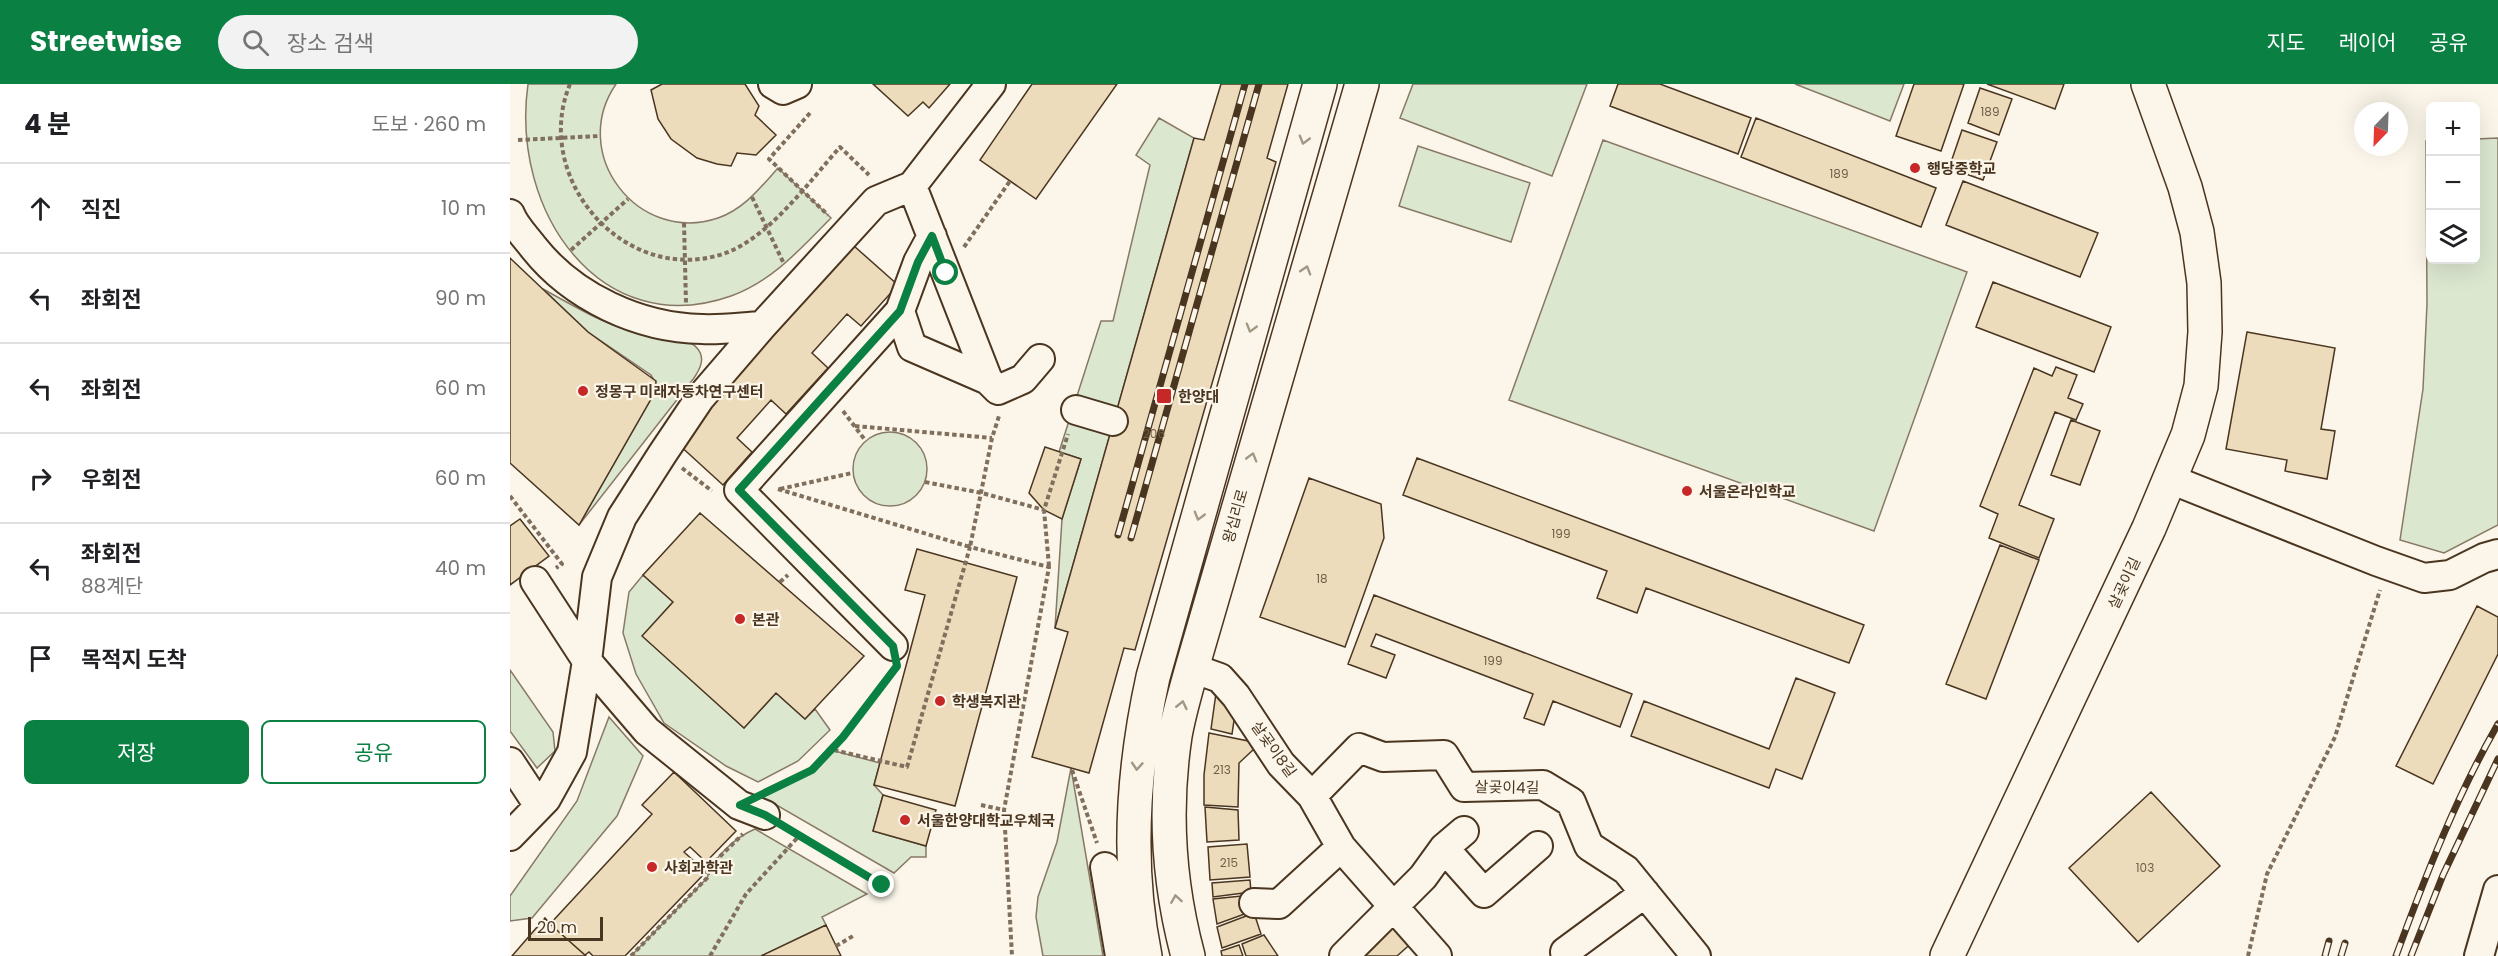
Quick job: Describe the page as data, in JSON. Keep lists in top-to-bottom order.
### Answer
{
  "streets": {
    "main road": ["왕십리로", "살곶이길"],
    "street": ["살곶이8길", "살곶이4길"]
  },
  "crossings": [
    ["왕십리로", "살곶이8길"],
    ["살곶이8길", "살곶이4길"]
  ],
  "places": {
    "other": [
      "행당중학교",
      "정몽구 미래자동차연구센터",
      "서울온라인학교",
      "본관",
      "학생복지관",
      "서울한양대학교우체국",
      "사회과학관"
    ],
    "transit": ["한양대"]
  },
  "house_numbers": [
    "189",
    "189",
    "206",
    "199",
    "18",
    "199",
    "213",
    "215",
    "103"
  ],
  "scale_bar": "20 m",
  "north": "bottom left",
  "page": {
    "header": "Streetwise",
    "search": "장소 검색",
    "nav": ["지도", "레이어", "공유"],
    "heading": ["4 분", "도보 · 260 m"],
    "map_buttons": ["+", "−"],
    "list": [
      ["직진", "10 m"],
      ["좌회전", "90 m"],
      ["좌회전", "60 m"],
      ["우회전", "60 m"],
      ["좌회전", "88계단", "40 m"],
      "목적지 도착"
    ],
    "buttons": ["저장", "공유"],
    "scale": "20 m"
  }
}
